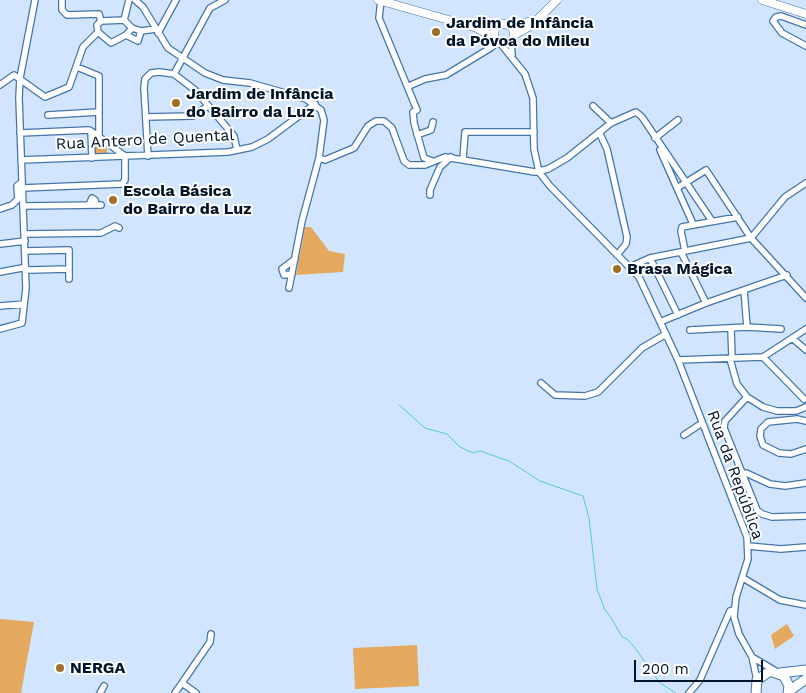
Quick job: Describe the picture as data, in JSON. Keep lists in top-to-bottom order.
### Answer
{
  "streets": {
    "street": ["Rua Antero de Quental", "Rua da República"]
  },
  "places": [
    "Jardim de Infância da Póvoa do Mileu",
    "Jardim de Infância do Bairro da Luz",
    "Escola Básica do Bairro da Luz",
    "Brasa Mágica",
    "NERGA"
  ],
  "scale_bar": "200 m"
}
